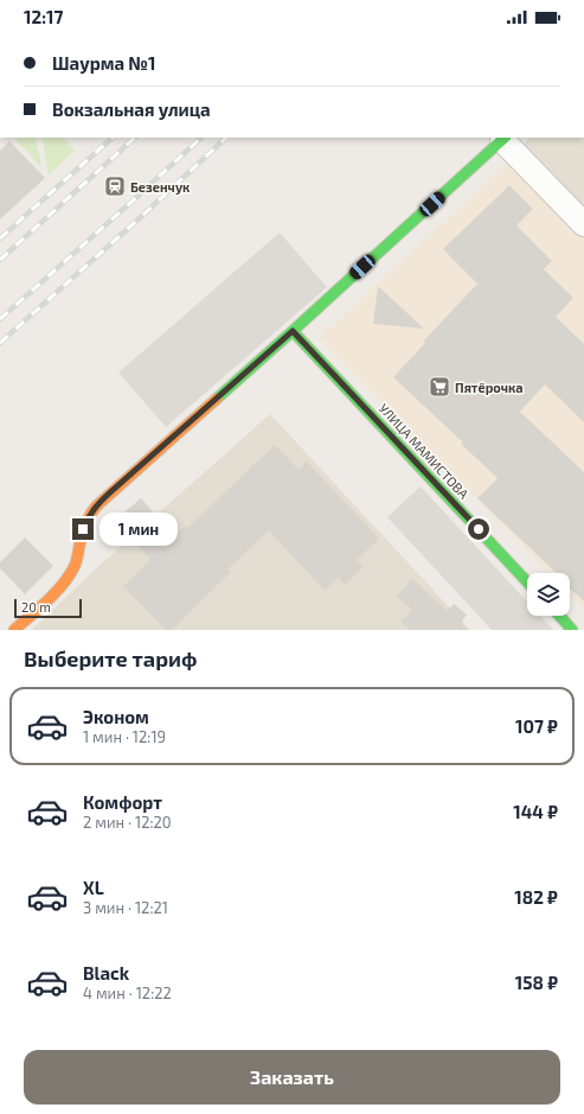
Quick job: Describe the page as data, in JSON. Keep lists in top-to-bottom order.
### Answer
{
  "streets": {
    "street": ["УЛИЦА МАМИСТОВА"]
  },
  "places": {
    "station": ["Безенчук"],
    "supermarket": ["Пятёрочка"]
  },
  "scale_bar": "20 m",
  "page": {
    "status": "12:17",
    "banner": ["Шаурма №1", "Вокзальная улица"],
    "bubble": "1 мин",
    "scale": "20 m",
    "heading": "Выберите тариф",
    "list": [
      {
        "name": "Эконом",
        "note": "1 мин · 12:19",
        "value": "107 ₽"
      },
      {
        "name": "Комфорт",
        "note": "2 мин · 12:20",
        "value": "144 ₽"
      },
      {
        "name": "XL",
        "note": "3 мин · 12:21",
        "value": "182 ₽"
      },
      {
        "name": "Black",
        "note": "4 мин · 12:22",
        "value": "158 ₽"
      }
    ],
    "buttons": "Заказать"
  }
}
